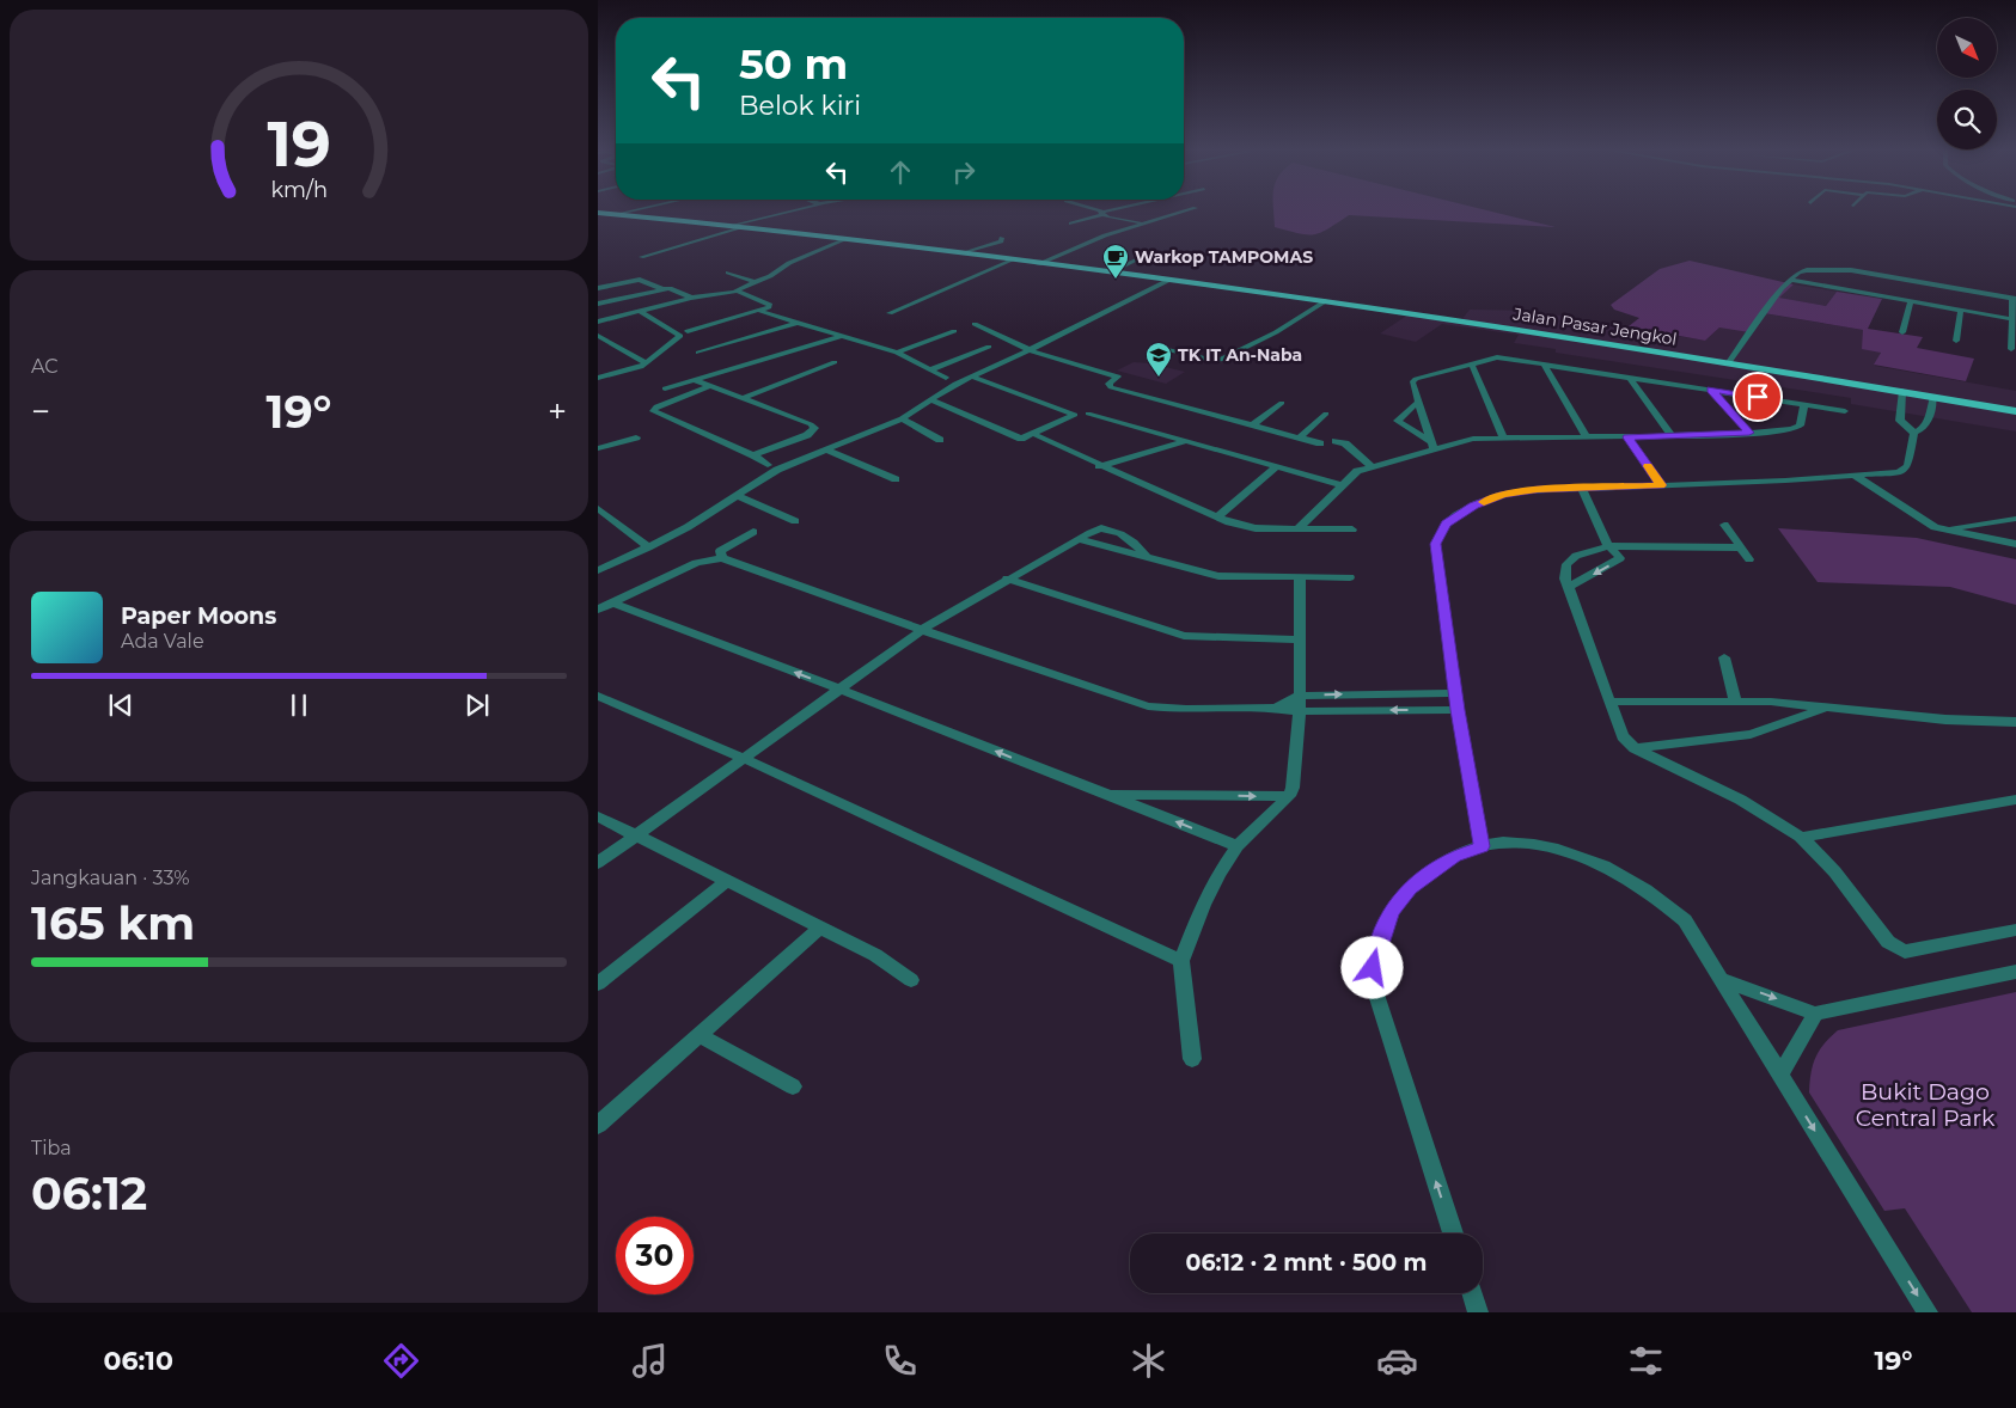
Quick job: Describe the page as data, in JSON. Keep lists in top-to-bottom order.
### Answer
{
  "streets": {
    "main road": ["Jalan Pasar Jengkol"]
  },
  "parks": ["Bukit Dago Central Park"],
  "places": {
    "cafe": ["Warkop TAMPOMAS"],
    "school or university": ["TK IT An-Naba"]
  },
  "north": "bottom right",
  "page": {
    "turn": ["50 m", "Belok kiri"],
    "tile": [
      "AC",
      ["Jangkauan · 33%", "165 km"],
      ["Tiba", "06:12"]
    ],
    "heat": ["−", "19°", "+"],
    "song": ["Paper Moons", "Ada Vale"],
    "limit": "30",
    "trip": "06:12 · 2 mnt · 500 m",
    "tabs": ["06:10", "19°"],
    "gauge": ["19", "km/h"]
  }
}
